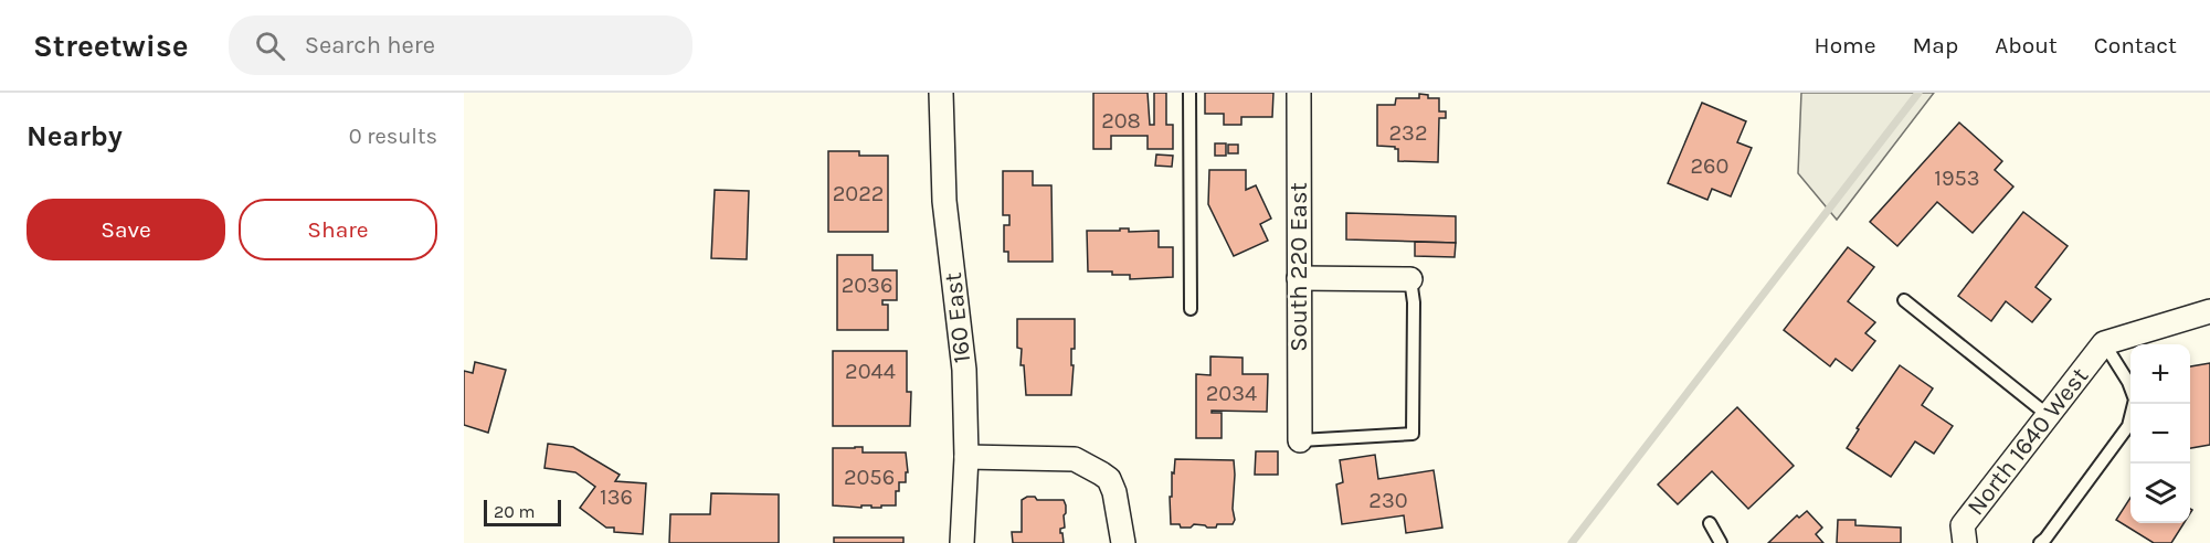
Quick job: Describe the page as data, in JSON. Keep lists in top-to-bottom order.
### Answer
{
  "streets": {
    "street": ["South 220 East", "160 East", "North 1640 West"]
  },
  "house_numbers": [
    "208",
    "232",
    "260",
    "1953",
    "2022",
    "2036",
    "2044",
    "2034",
    "2056",
    "136",
    "230"
  ],
  "scale_bar": "20 m",
  "page": {
    "header": "Streetwise",
    "search": "Search here",
    "nav": [
      "Home",
      "Map",
      "About",
      "Contact"
    ],
    "heading": ["Nearby", "0 results"],
    "buttons": ["Save", "Share"],
    "map_buttons": ["+", "−"],
    "scale": "20 m"
  }
}
